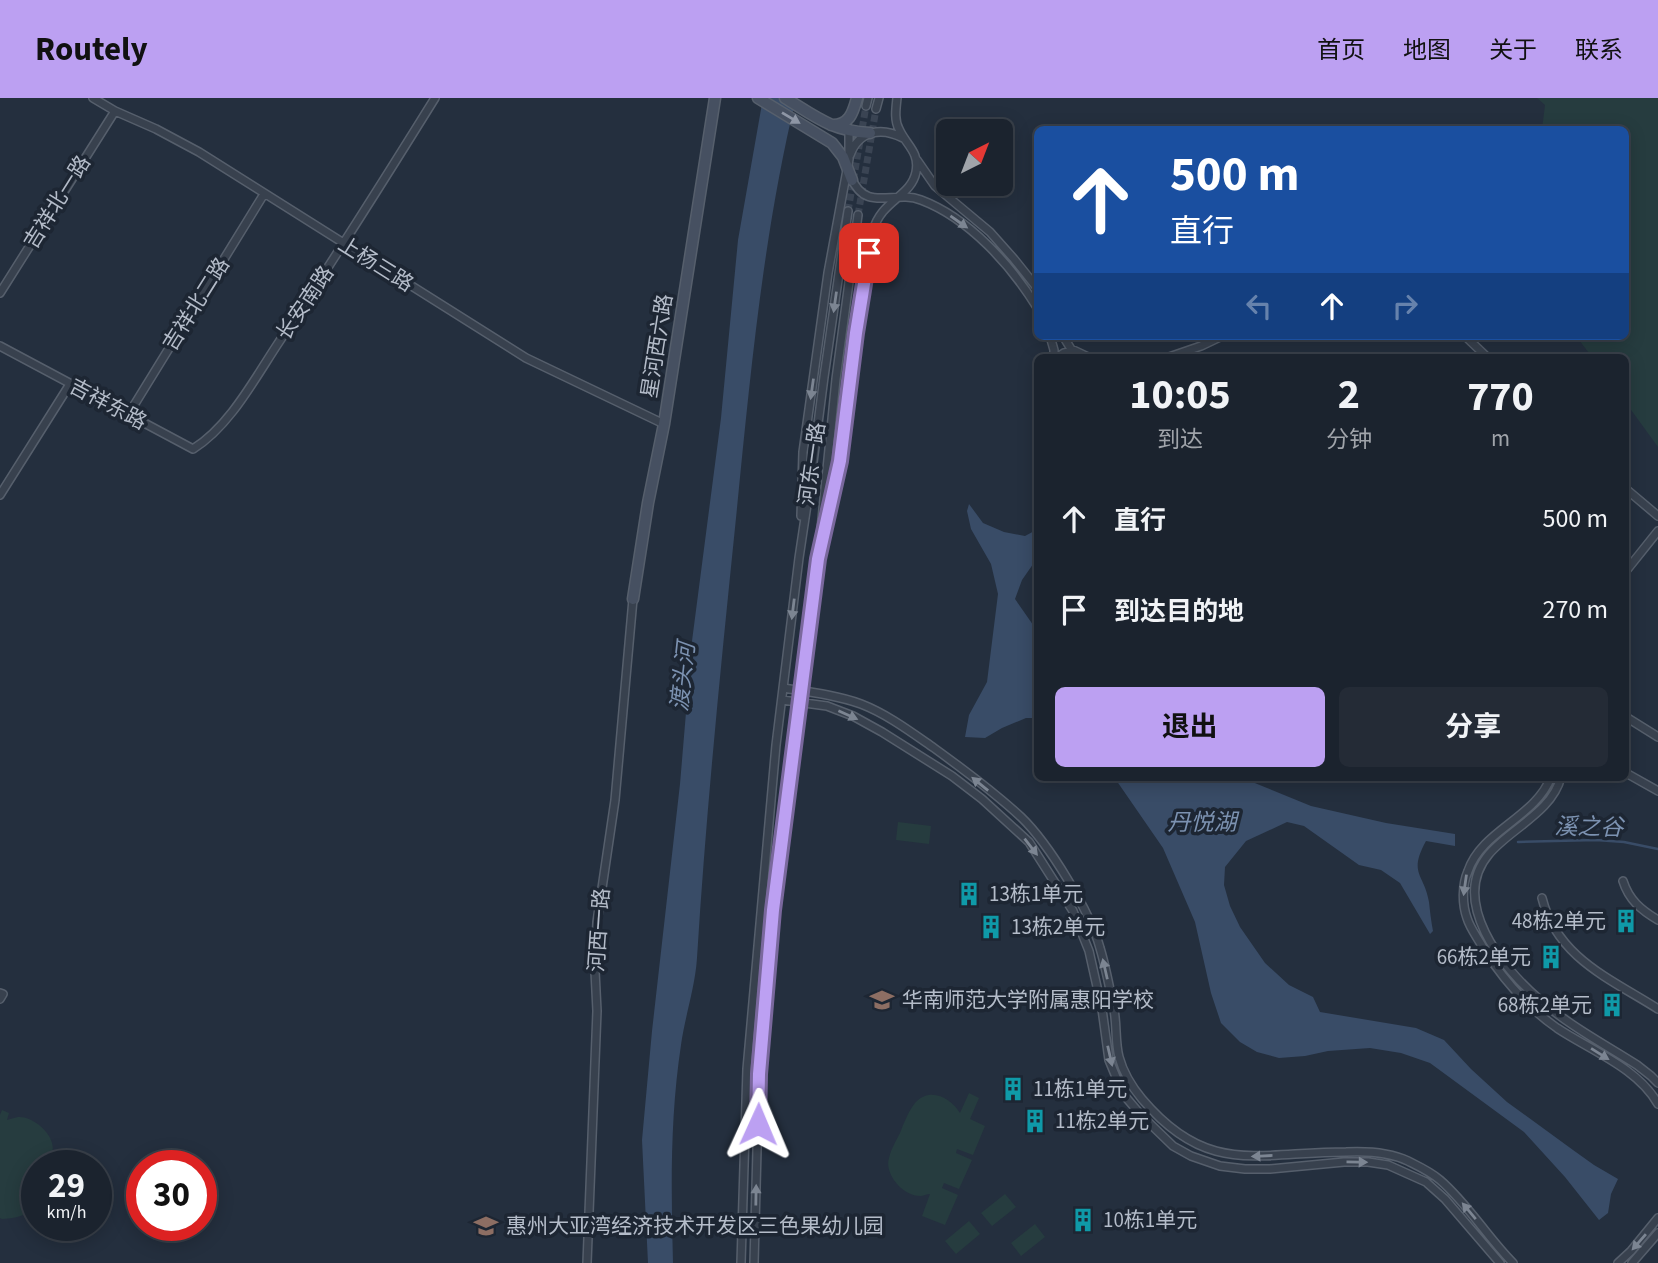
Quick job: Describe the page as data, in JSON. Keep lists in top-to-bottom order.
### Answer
{
  "streets": {
    "street": [
      "吉祥北一路",
      "上杨三路",
      "长安南路",
      "吉祥北二路",
      "星河西六路",
      "吉祥东路",
      "河东一路",
      "河西一路"
    ]
  },
  "crossings": [
    ["吉祥北一路", "上杨三路"],
    ["上杨三路", "长安南路"],
    ["上杨三路", "吉祥北二路"],
    ["上杨三路", "星河西六路"],
    ["长安南路", "吉祥东路"],
    ["吉祥北二路", "吉祥东路"],
    ["星河西六路", "河西一路"]
  ],
  "water": ["渡头河", "丹悦湖", "溪之谷"],
  "places": {
    "building": [
      "13栋1单元",
      "48栋2单元",
      "13栋2单元",
      "66栋2单元",
      "68栋2单元",
      "11栋1单元",
      "11栋2单元",
      "10栋1单元"
    ],
    "school or university": ["华南师范大学附属惠阳学校", "惠州大亚湾经济技术开发区三色果幼儿园"]
  },
  "north": "top right",
  "page": {
    "header": "Routely",
    "nav": [
      "首页",
      "地图",
      "关于",
      "联系"
    ],
    "turn": ["500 m", "直行"],
    "eta": [
      "10:05",
      "到达",
      "2",
      "分钟",
      "770",
      "m"
    ],
    "list": [
      {
        "name": "直行",
        "value": "500 m"
      },
      {
        "name": "到达目的地",
        "value": "270 m"
      }
    ],
    "buttons": ["退出", "分享"],
    "speed": "29 km/h",
    "limit": "30"
  }
}
